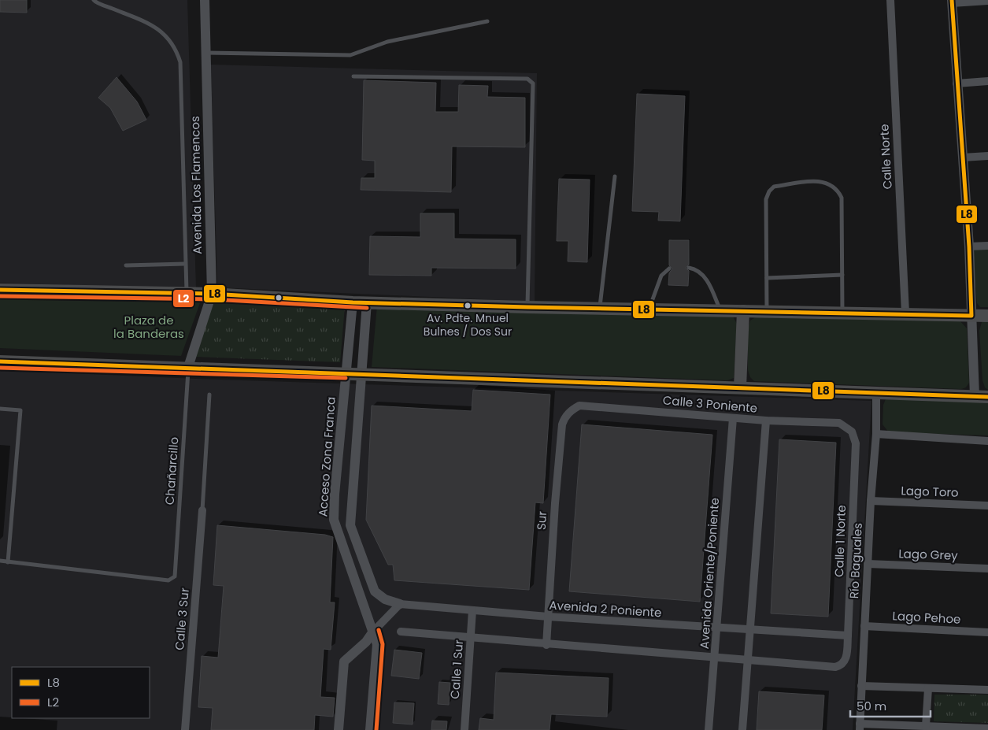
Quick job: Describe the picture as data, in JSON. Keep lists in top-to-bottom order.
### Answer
{
  "streets": {
    "street": [
      "Calle Norte",
      "Avenida Los Flamencos",
      "Calle 3 Poniente",
      "Acceso Zona Franca",
      "Lago Toro",
      "Sur",
      "Calle 1 Norte",
      "Lago Grey",
      "Río Baguales",
      "Avenida Oriente/Poniente",
      "Avenida 2 Poniente",
      "Lago Pehoe",
      "Calle 3 Sur",
      "Calle 1 Sur"
    ],
    "lane": ["Chañarcillo"]
  },
  "crossings": [
    ["Avenida Los Flamencos", "Chañarcillo"],
    ["Calle 3 Poniente", "Sur"],
    ["Calle 3 Poniente", "Calle 1 Norte"],
    ["Calle 3 Poniente", "Avenida Oriente/Poniente"],
    ["Lago Toro", "Río Baguales"],
    ["Sur", "Avenida 2 Poniente"],
    ["Calle 1 Norte", "Avenida 2 Poniente"],
    ["Lago Grey", "Río Baguales"],
    ["Río Baguales", "Lago Pehoe"],
    ["Avenida Oriente/Poniente", "Avenida 2 Poniente"],
    ["Avenida 2 Poniente", "Calle 1 Sur"]
  ],
  "parks": ["Plaza de la Banderas"],
  "places": ["Av. Pdte. Mnuel Bulnes / Dos Sur"],
  "lines": ["transit line L8", "transit line L2"],
  "legend": ["L8", "L2"],
  "scale_bar": "50 m"
}
